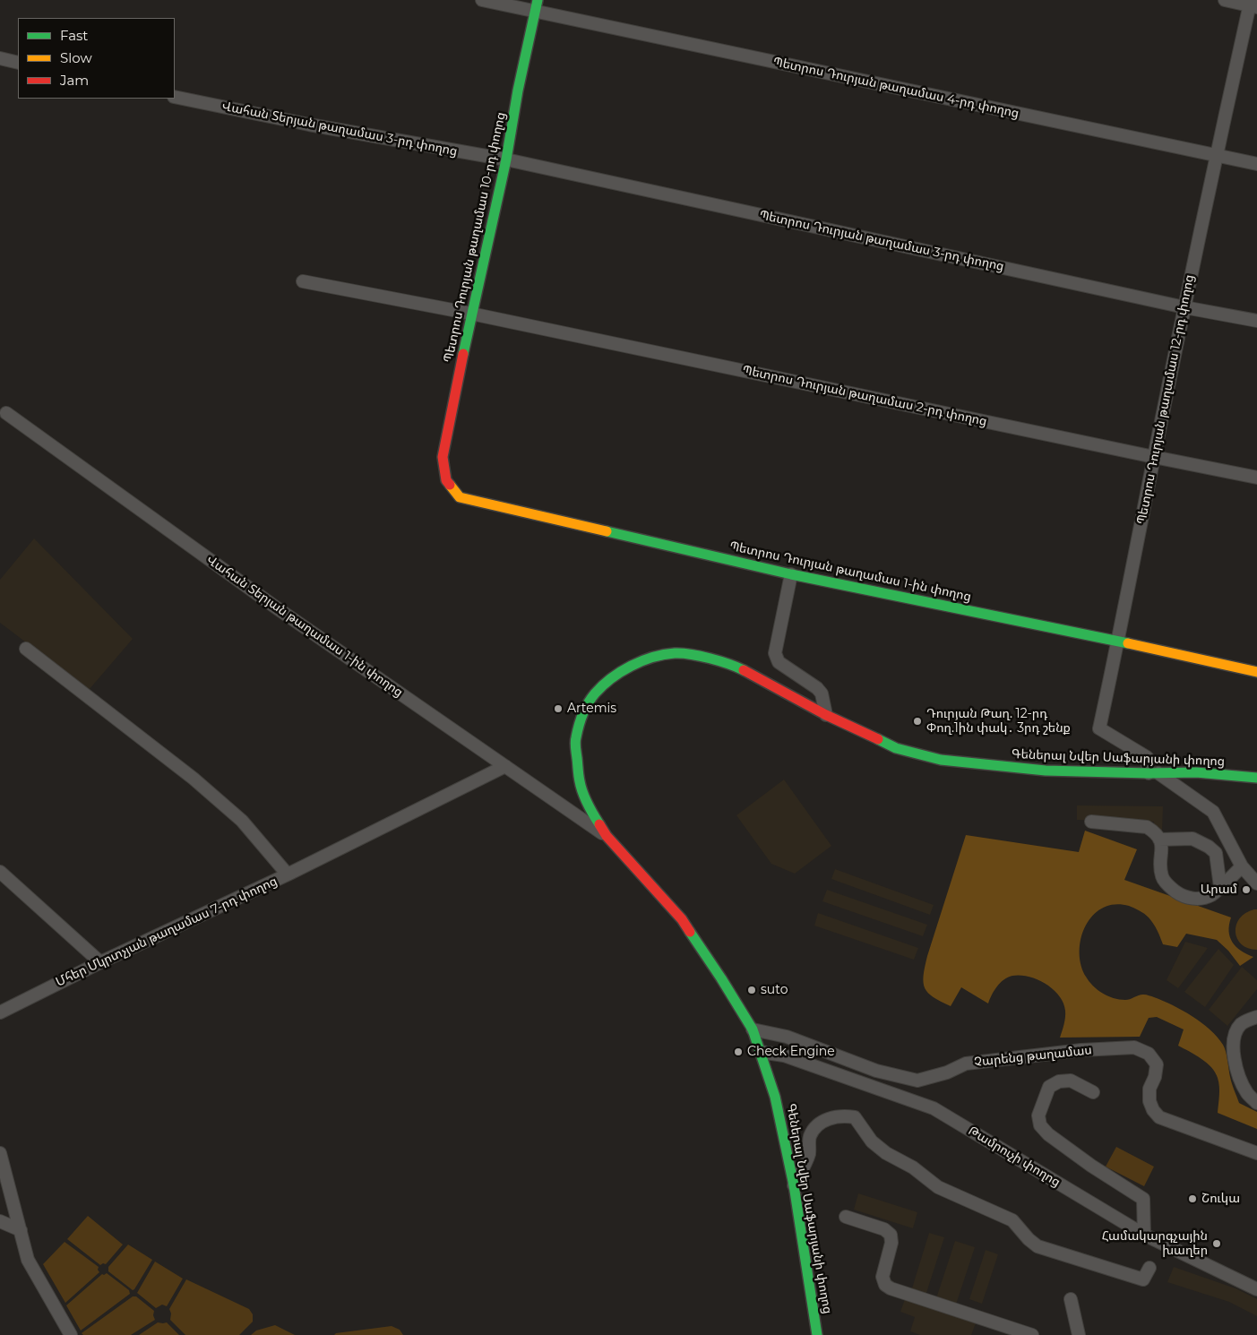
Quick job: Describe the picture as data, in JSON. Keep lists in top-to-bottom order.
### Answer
{
  "streets": {
    "main road": ["Պետրոս Դուրյան թաղամաս 10-րդ փողոց", "Պետրոս Դուրյան թաղամաս 1-ին փողոց", "Գեներալ Նվեր Սաֆարյանի փողոց"],
    "street": [
      "Պետրոս Դուրյան թաղամաս 4-րդ փողոց",
      "Վահան Տերյան թաղամաս 3-րդ փողոց",
      "Պետրոս Դուրյան թաղամաս 3-րդ փողոց",
      "Պետրոս Դուրյան թաղամաս 2-րդ փողոց",
      "Պետրոս Դուրյան թաղամաս 12-րդ փողոց",
      "Վահան Տերյան թաղամաս 1-ին փողոց",
      "Մհեր Մկրտչյան թաղամաս 7-րդ փողոց",
      "Չարենց թաղամաս",
      "Թամրուչի փողոց"
    ]
  },
  "crossings": [
    ["Պետրոս Դուրյան թաղամաս 4-րդ փողոց", "Պետրոս Դուրյան թաղամաս 10-րդ փողոց"],
    ["Պետրոս Դուրյան թաղամաս 4-րդ փողոց", "Պետրոս Դուրյան թաղամաս 12-րդ փողոց"],
    ["Վահան Տերյան թաղամաս 3-րդ փողոց", "Պետրոս Դուրյան թաղամաս 10-րդ փողոց"],
    ["Վահան Տերյան թաղամաս 3-րդ փողոց", "Պետրոս Դուրյան թաղամաս 3-րդ փողոց"],
    ["Պետրոս Դուրյան թաղամաս 10-րդ փողոց", "Պետրոս Դուրյան թաղամաս 3-րդ փողոց"],
    ["Պետրոս Դուրյան թաղամաս 10-րդ փողոց", "Պետրոս Դուրյան թաղամաս 2-րդ փողոց"],
    ["Պետրոս Դուրյան թաղամաս 10-րդ փողոց", "Պետրոս Դուրյան թաղամաս 1-ին փողոց"],
    ["Պետրոս Դուրյան թաղամաս 3-րդ փողոց", "Պետրոս Դուրյան թաղամաս 12-րդ փողոց"],
    ["Պետրոս Դուրյան թաղամաս 2-րդ փողոց", "Պետրոս Դուրյան թաղամաս 12-րդ փողոց"],
    ["Պետրոս Դուրյան թաղամաս 12-րդ փողոց", "Պետրոս Դուրյան թաղամաս 1-ին փողոց"],
    ["Պետրոս Դուրյան թաղամաս 12-րդ փողոց", "Գեներալ Նվեր Սաֆարյանի փողոց"],
    ["Վահան Տերյան թաղամաս 1-ին փողոց", "Գեներալ Նվեր Սաֆարյանի փողոց"],
    ["Գեներալ Նվեր Սաֆարյանի փողոց", "Չարենց թաղամաս"],
    ["Գեներալ Նվեր Սաֆարյանի փողոց", "Թամրուչի փողոց"]
  ],
  "places": [
    "Artemis",
    "Դուրյան Թաղ. 12-րդ Փող.1ին փակ․ 3րդ շենք",
    "Արամ",
    "suto",
    "Check Engine",
    "Շուկա",
    "Համակարգչային խաղեր"
  ],
  "legend": ["Fast", "Slow", "Jam"]
}
